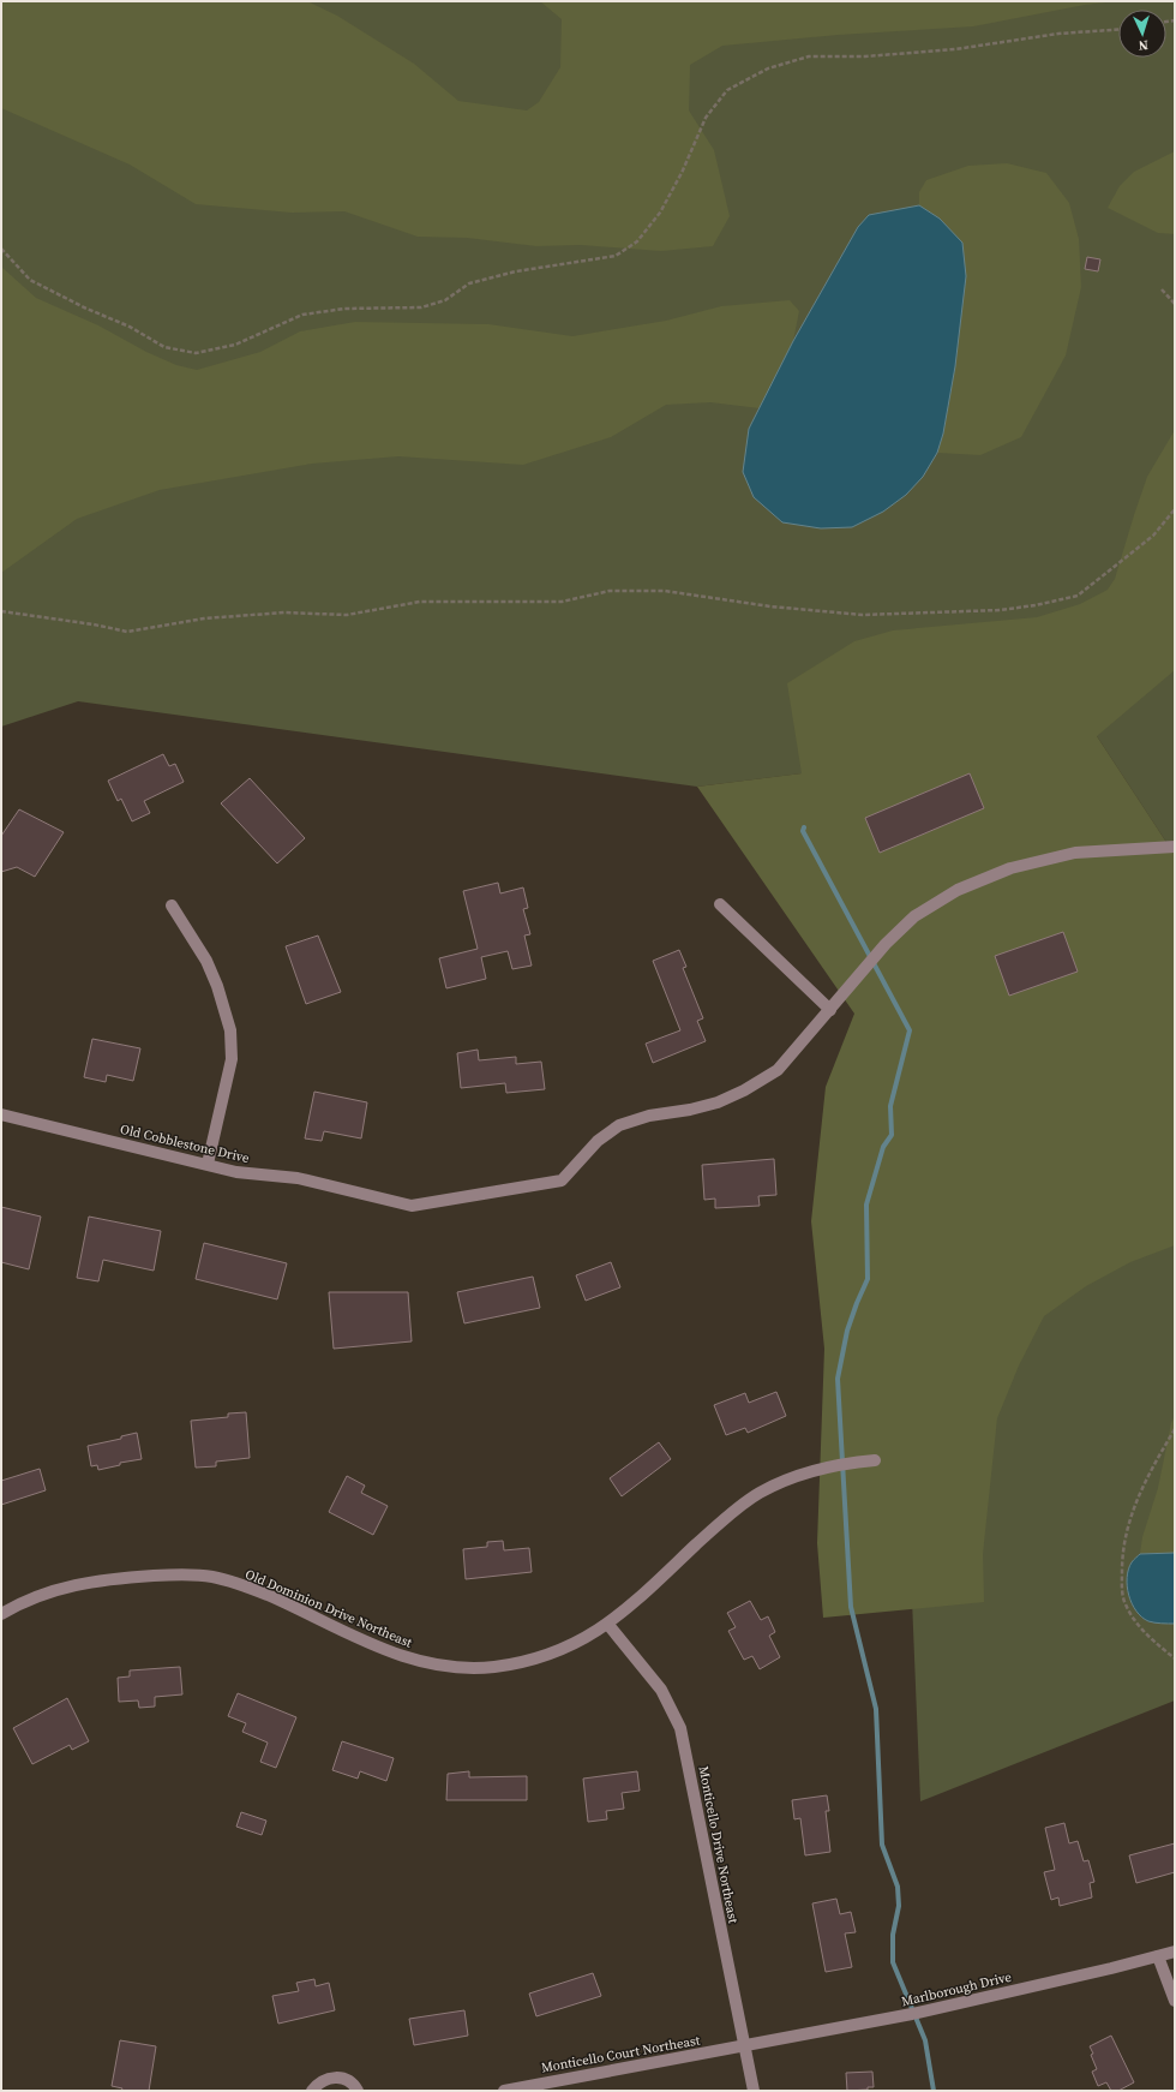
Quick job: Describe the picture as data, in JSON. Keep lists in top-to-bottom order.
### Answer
{
  "streets": {
    "street": [
      "Old Cobblestone Drive",
      "Old Dominion Drive Northeast",
      "Monticello Drive Northeast",
      "Marlborough Drive",
      "Monticello Court Northeast"
    ]
  },
  "crossings": [
    ["Old Dominion Drive Northeast", "Monticello Drive Northeast"],
    ["Monticello Drive Northeast", "Marlborough Drive"],
    ["Monticello Drive Northeast", "Monticello Court Northeast"],
    ["Marlborough Drive", "Monticello Court Northeast"]
  ],
  "north": "bottom"
}
